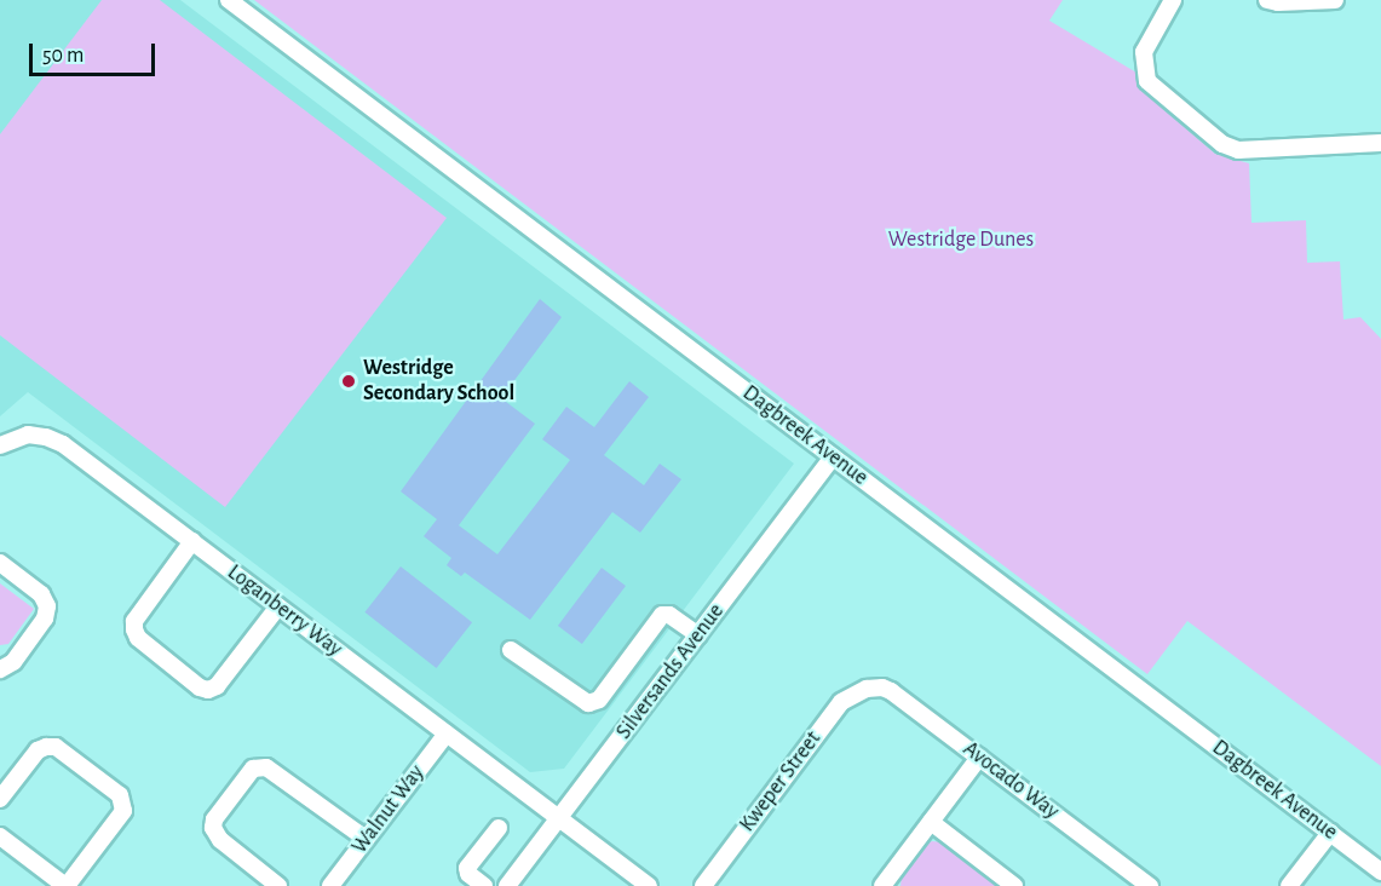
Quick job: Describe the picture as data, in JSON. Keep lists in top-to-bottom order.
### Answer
{
  "streets": {
    "street": [
      "Dagbreek Avenue",
      "Loganberry Way",
      "Silversands Avenue",
      "Avocado Way",
      "Kweper Street",
      "Walnut Way"
    ]
  },
  "crossings": [
    ["Dagbreek Avenue", "Silversands Avenue"],
    ["Loganberry Way", "Silversands Avenue"],
    ["Loganberry Way", "Walnut Way"],
    ["Avocado Way", "Kweper Street"]
  ],
  "parks": ["Westridge Dunes"],
  "places": ["Westridge Secondary School"],
  "scale_bar": "50 m"
}
